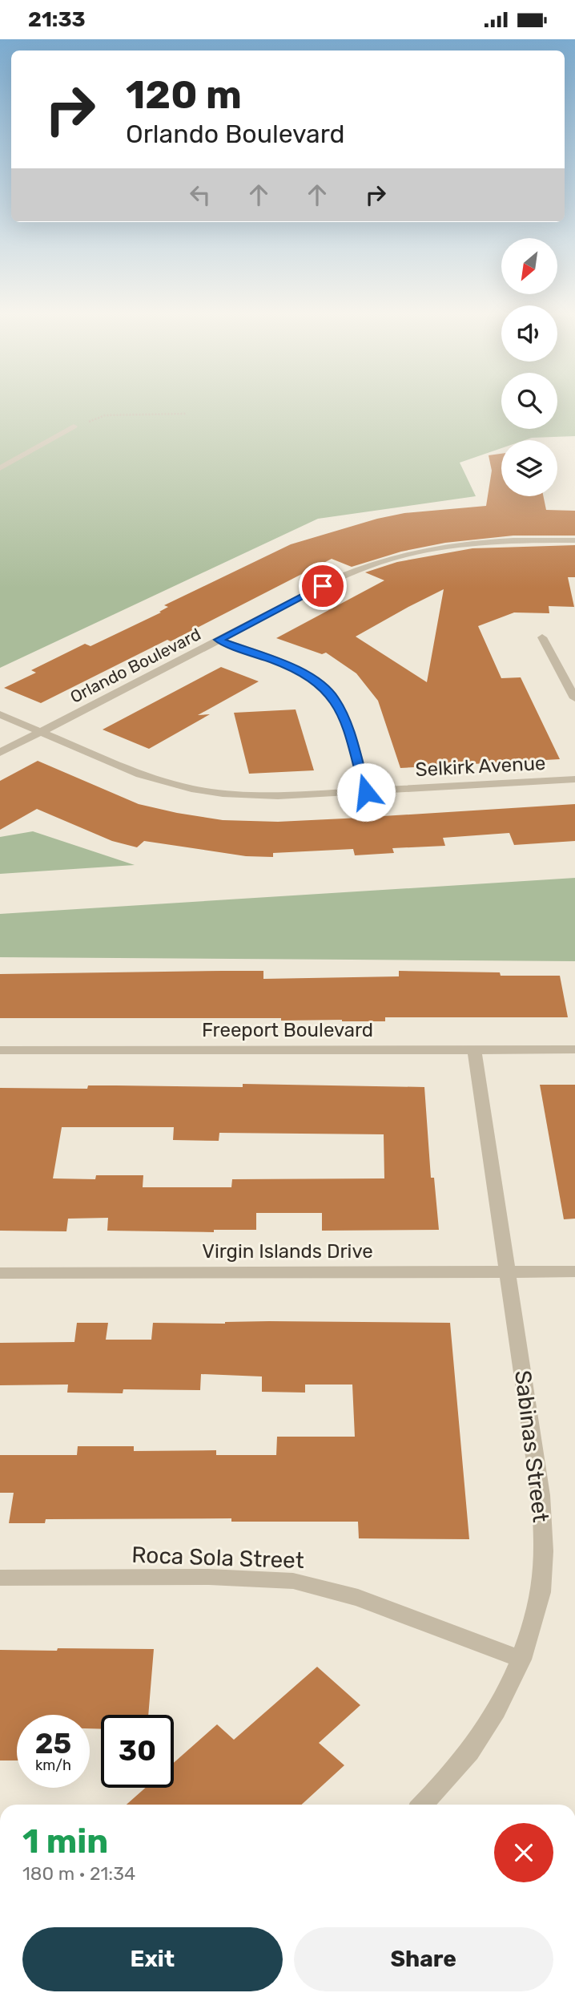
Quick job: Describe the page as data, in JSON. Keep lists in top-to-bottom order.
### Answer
{
  "streets": {
    "street": [
      "Orlando Boulevard",
      "Selkirk Avenue",
      "Freeport Boulevard",
      "Virgin Islands Drive",
      "Sabinas Street",
      "Roca Sola Street"
    ]
  },
  "crossings": [
    ["Orlando Boulevard", "Selkirk Avenue"],
    ["Freeport Boulevard", "Sabinas Street"],
    ["Virgin Islands Drive", "Sabinas Street"],
    ["Sabinas Street", "Roca Sola Street"]
  ],
  "north": "bottom left",
  "page": {
    "status": "21:33",
    "turn": ["120 m", "Orlando Boulevard"],
    "speed": "25 km/h",
    "limit": "30",
    "heading": ["1 min", "180 m · 21:34"],
    "buttons": ["Exit", "Share"]
  }
}
